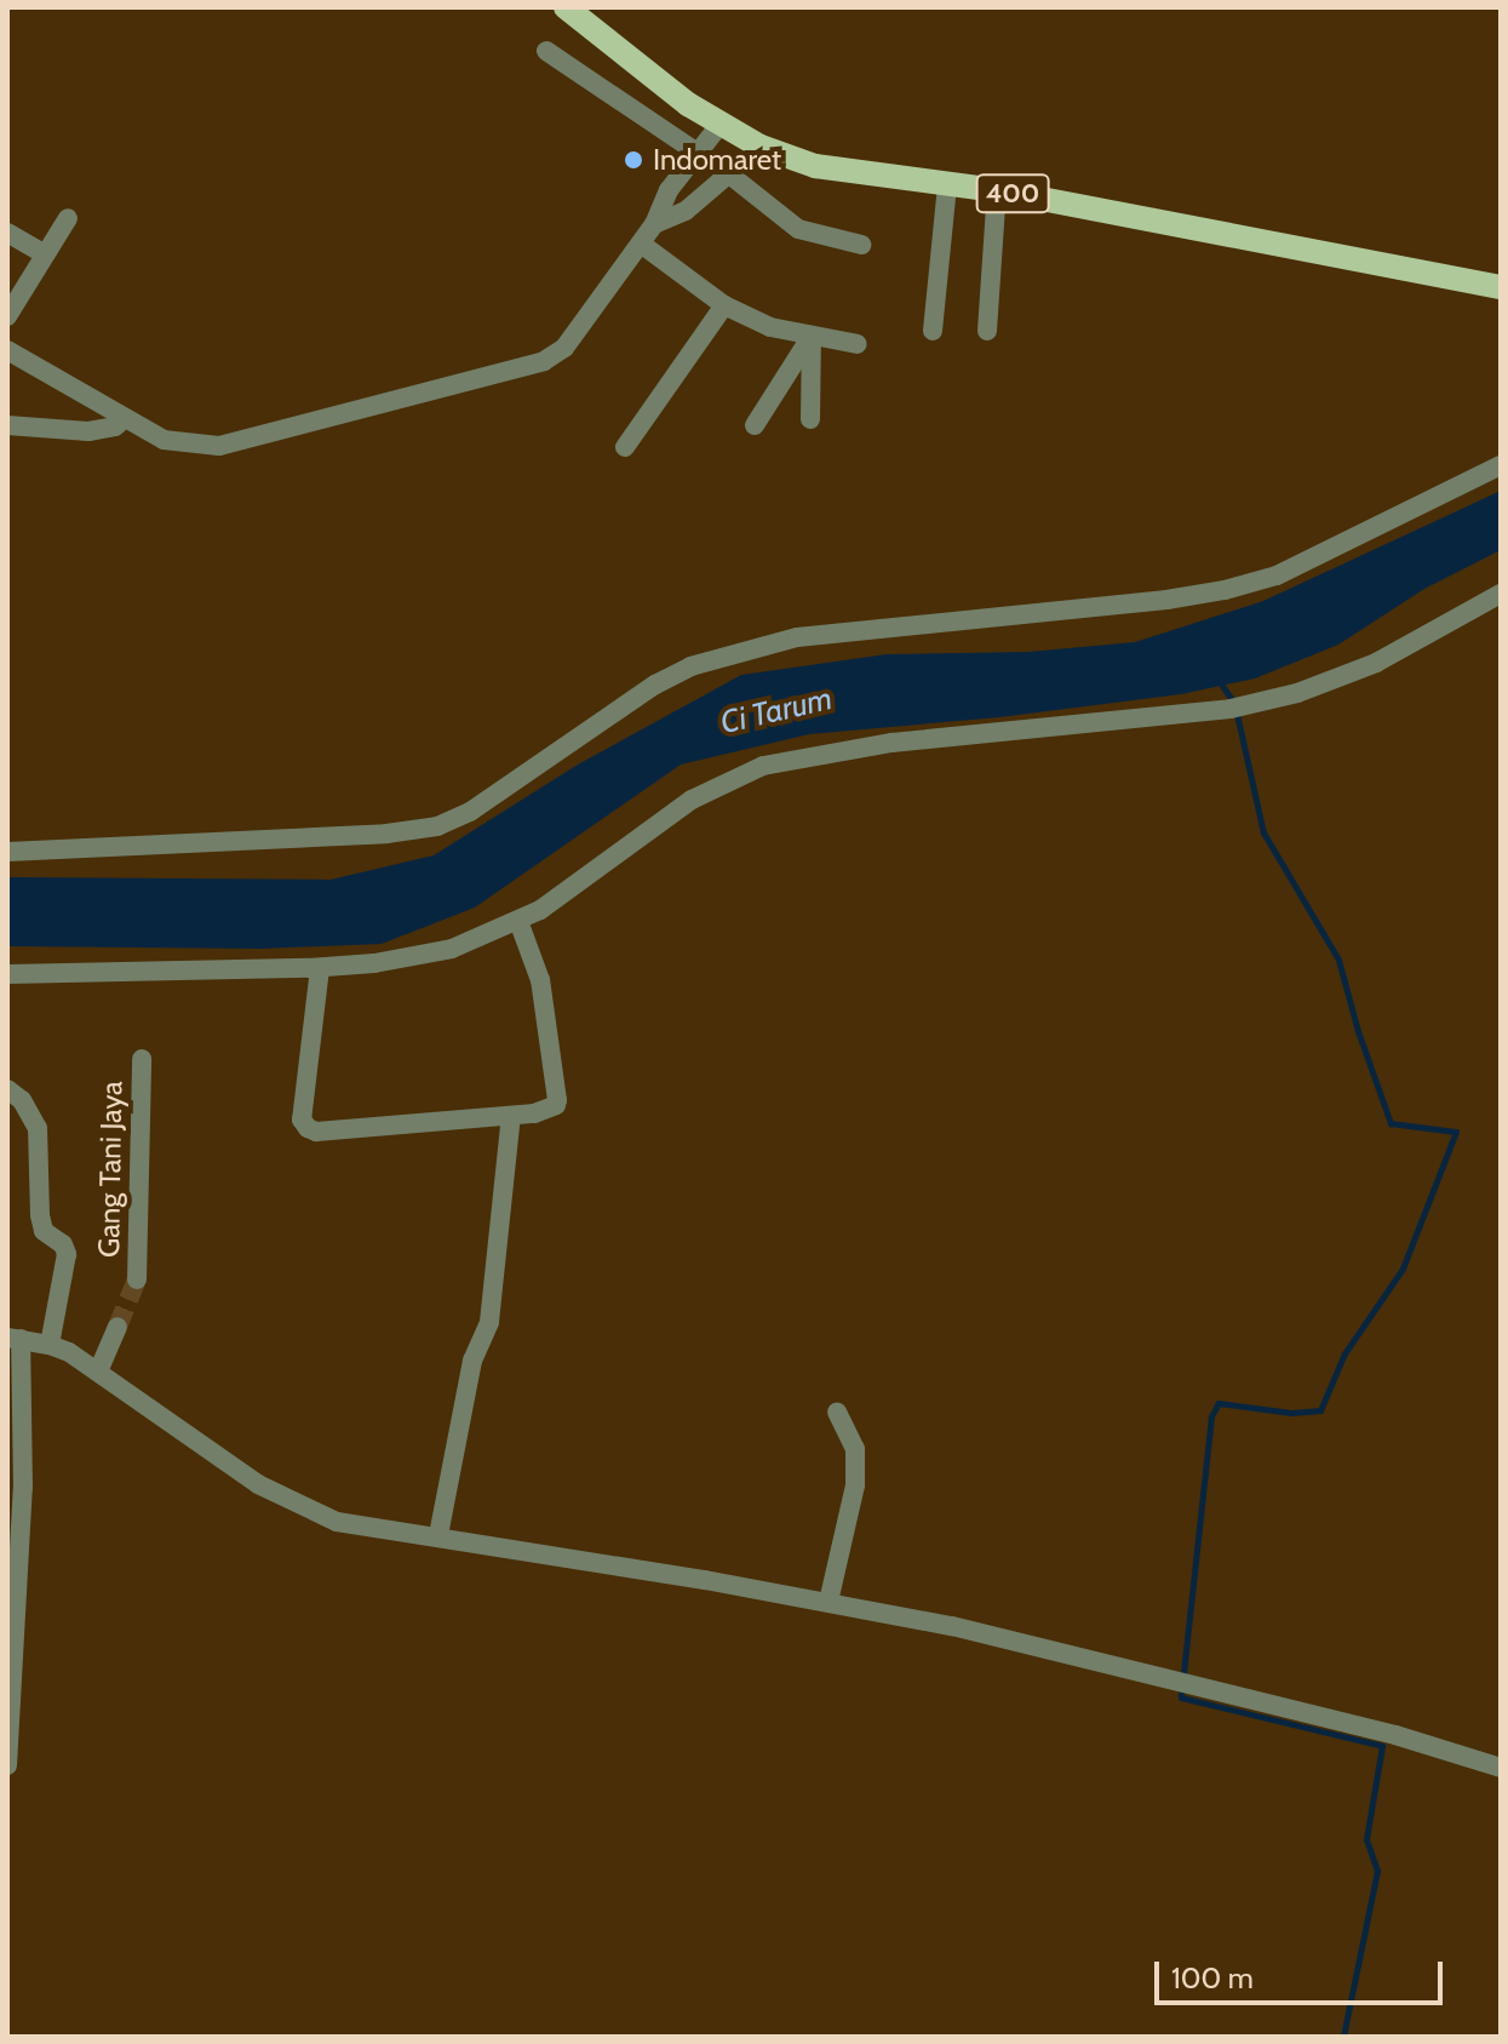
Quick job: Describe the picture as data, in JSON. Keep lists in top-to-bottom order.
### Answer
{
  "streets": {
    "main road": ["400"],
    "street": ["Gang Tani Jaya"]
  },
  "water": ["Ci Tarum"],
  "places": ["Indomaret"],
  "scale_bar": "100 m"
}
